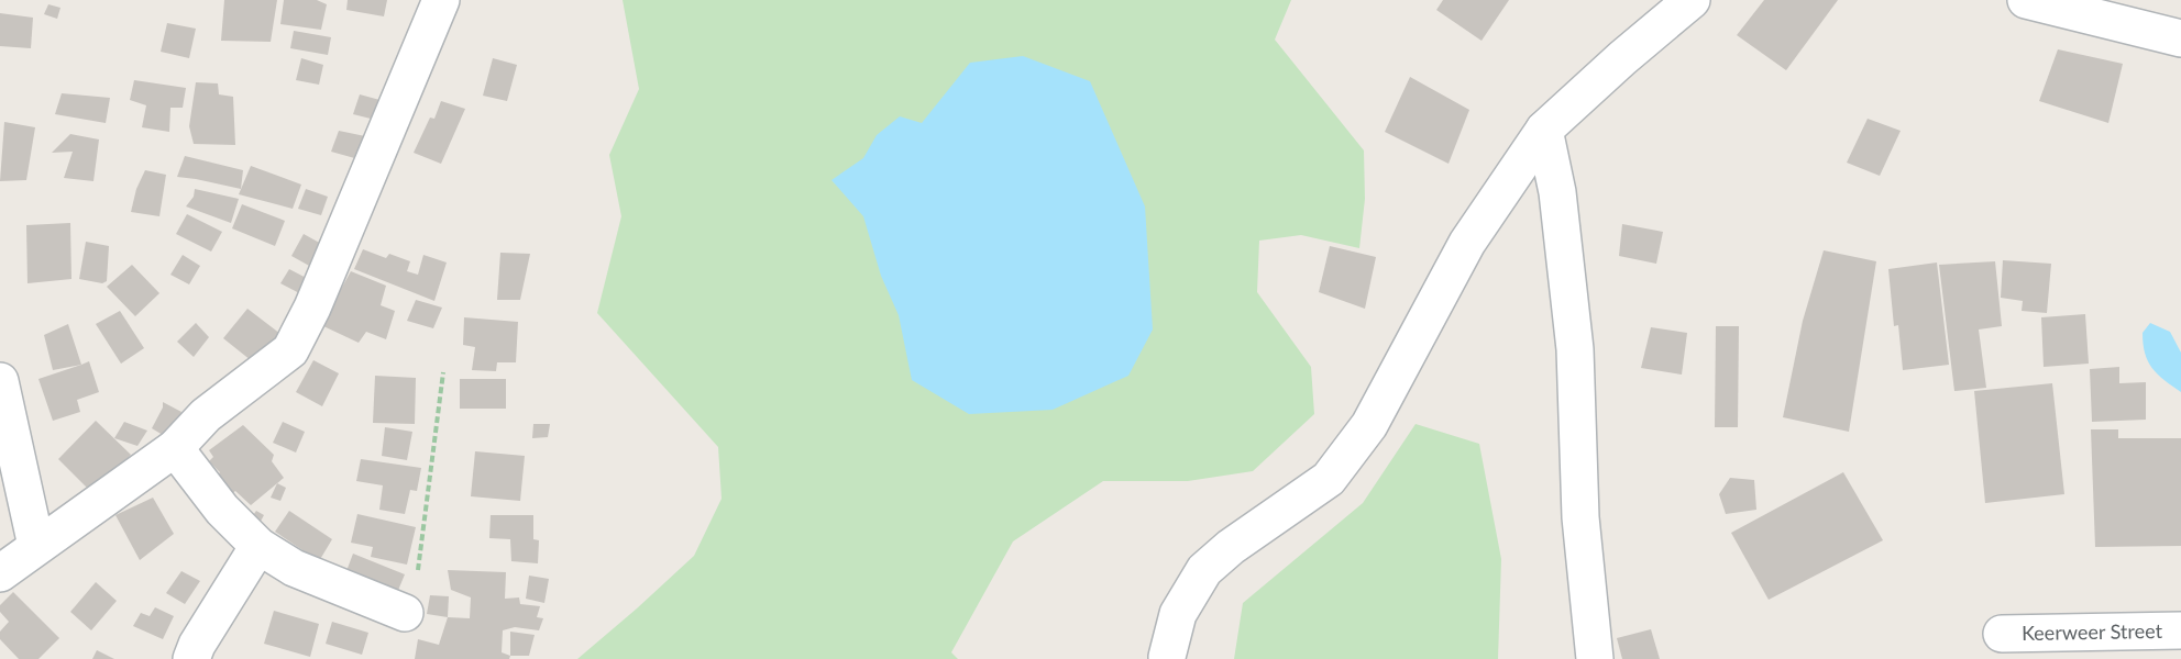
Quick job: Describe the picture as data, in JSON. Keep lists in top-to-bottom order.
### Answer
{
  "streets": {
    "street": ["Keerweer Street"]
  }
}
